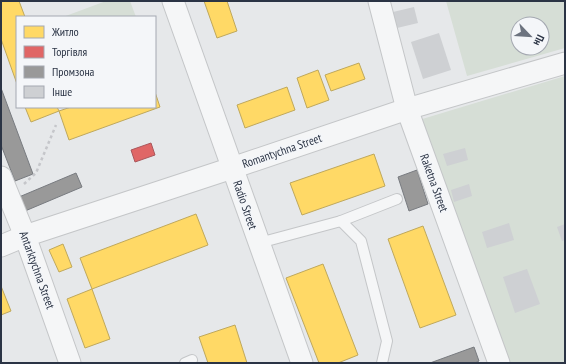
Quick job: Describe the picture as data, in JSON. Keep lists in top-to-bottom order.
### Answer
{
  "streets": {
    "street": [
      "Romantychna Street",
      "Raketna Street",
      "Radio Street",
      "Antarktychna Street"
    ]
  },
  "crossings": [
    ["Romantychna Street", "Raketna Street"],
    ["Romantychna Street", "Radio Street"],
    ["Romantychna Street", "Antarktychna Street"]
  ],
  "legend": [
    "Житло",
    "Торгівля",
    "Промзона",
    "Інше"
  ],
  "north": "bottom right"
}
